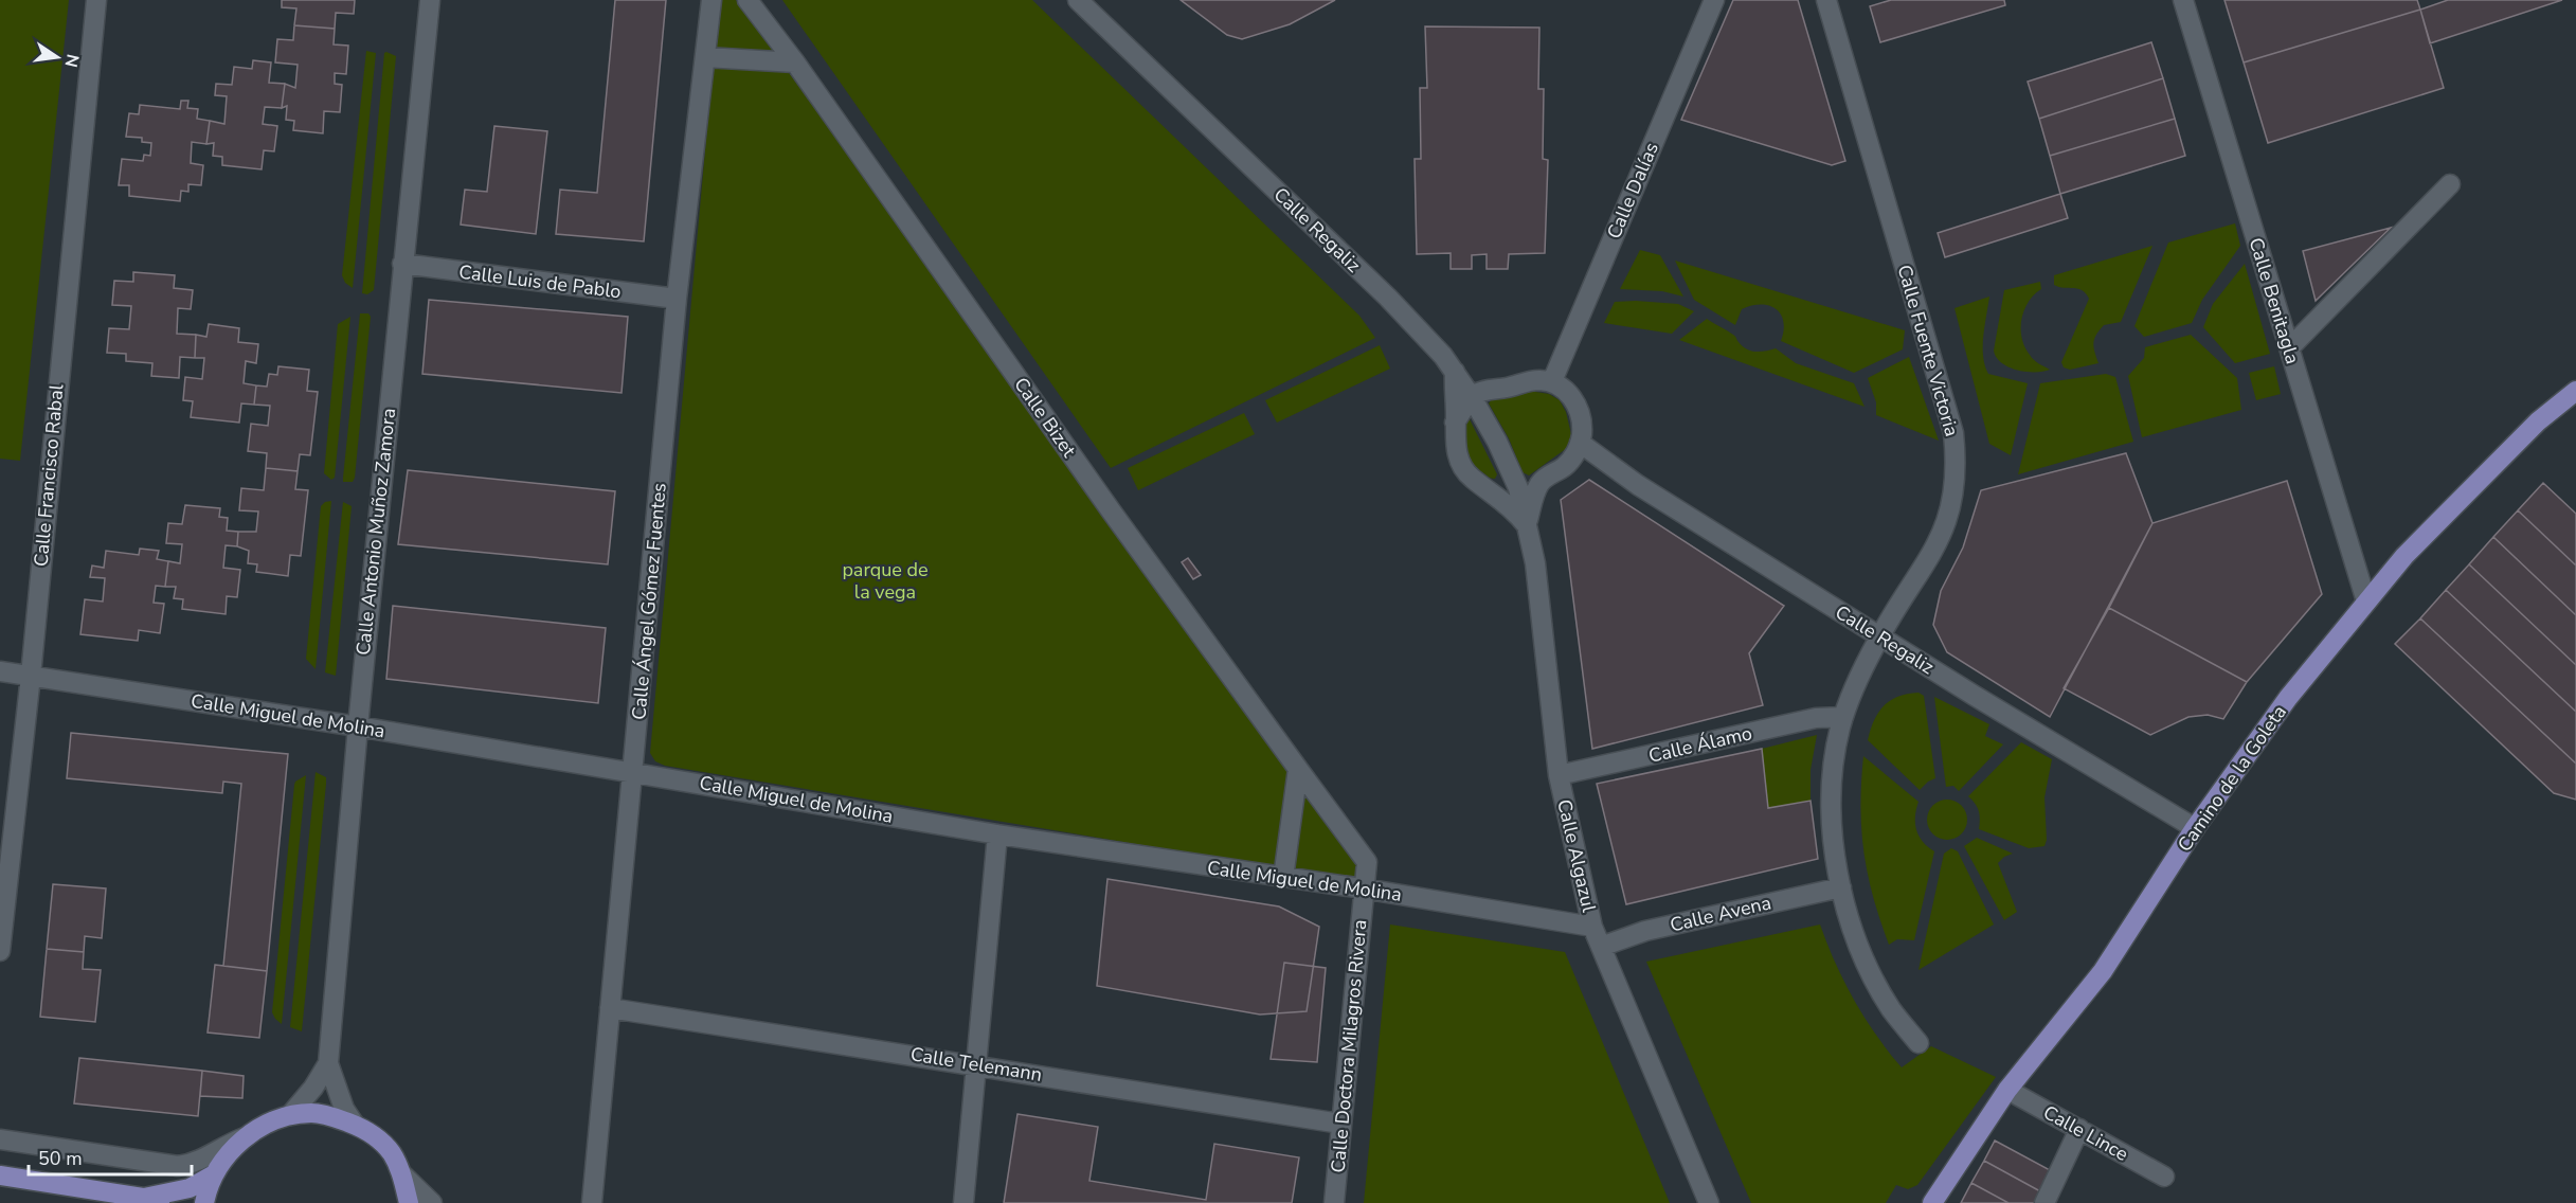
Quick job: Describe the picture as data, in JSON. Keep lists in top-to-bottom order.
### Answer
{
  "streets": {
    "main road": ["Camino de la Goleta"],
    "street": [
      "Calle Dalías",
      "Calle Regaliz",
      "Calle Luis de Pablo",
      "Calle Benitagla",
      "Calle Fuente Victoria",
      "Calle Bizet",
      "Calle Francisco Rabal",
      "Calle Antonio Muñoz Zamora",
      "Calle Ángel Gómez Fuentes",
      "Calle Miguel de Molina",
      "Calle Álamo",
      "Calle Algazul",
      "Calle Avena",
      "Calle Doctora Milagros Rivera",
      "Calle Telemann",
      "Calle Lince"
    ]
  },
  "crossings": [
    ["Calle Regaliz", "Calle Fuente Victoria"],
    ["Calle Regaliz", "Camino de la Goleta"],
    ["Calle Regaliz", "Calle Algazul"],
    ["Calle Luis de Pablo", "Calle Antonio Muñoz Zamora"],
    ["Calle Luis de Pablo", "Calle Ángel Gómez Fuentes"],
    ["Calle Benitagla", "Camino de la Goleta"],
    ["Calle Fuente Victoria", "Calle Álamo"],
    ["Calle Fuente Victoria", "Calle Avena"],
    ["Calle Bizet", "Calle Miguel de Molina"],
    ["Calle Bizet", "Calle Doctora Milagros Rivera"],
    ["Calle Francisco Rabal", "Calle Miguel de Molina"],
    ["Calle Antonio Muñoz Zamora", "Calle Miguel de Molina"],
    ["Calle Ángel Gómez Fuentes", "Calle Miguel de Molina"],
    ["Calle Ángel Gómez Fuentes", "Calle Telemann"],
    ["Calle Miguel de Molina", "Calle Algazul"],
    ["Calle Miguel de Molina", "Calle Doctora Milagros Rivera"],
    ["Calle Álamo", "Calle Algazul"],
    ["Camino de la Goleta", "Calle Lince"],
    ["Calle Algazul", "Calle Avena"],
    ["Calle Doctora Milagros Rivera", "Calle Telemann"]
  ],
  "parks": ["parque de la vega"],
  "scale_bar": "50 m",
  "north": "right"
}
